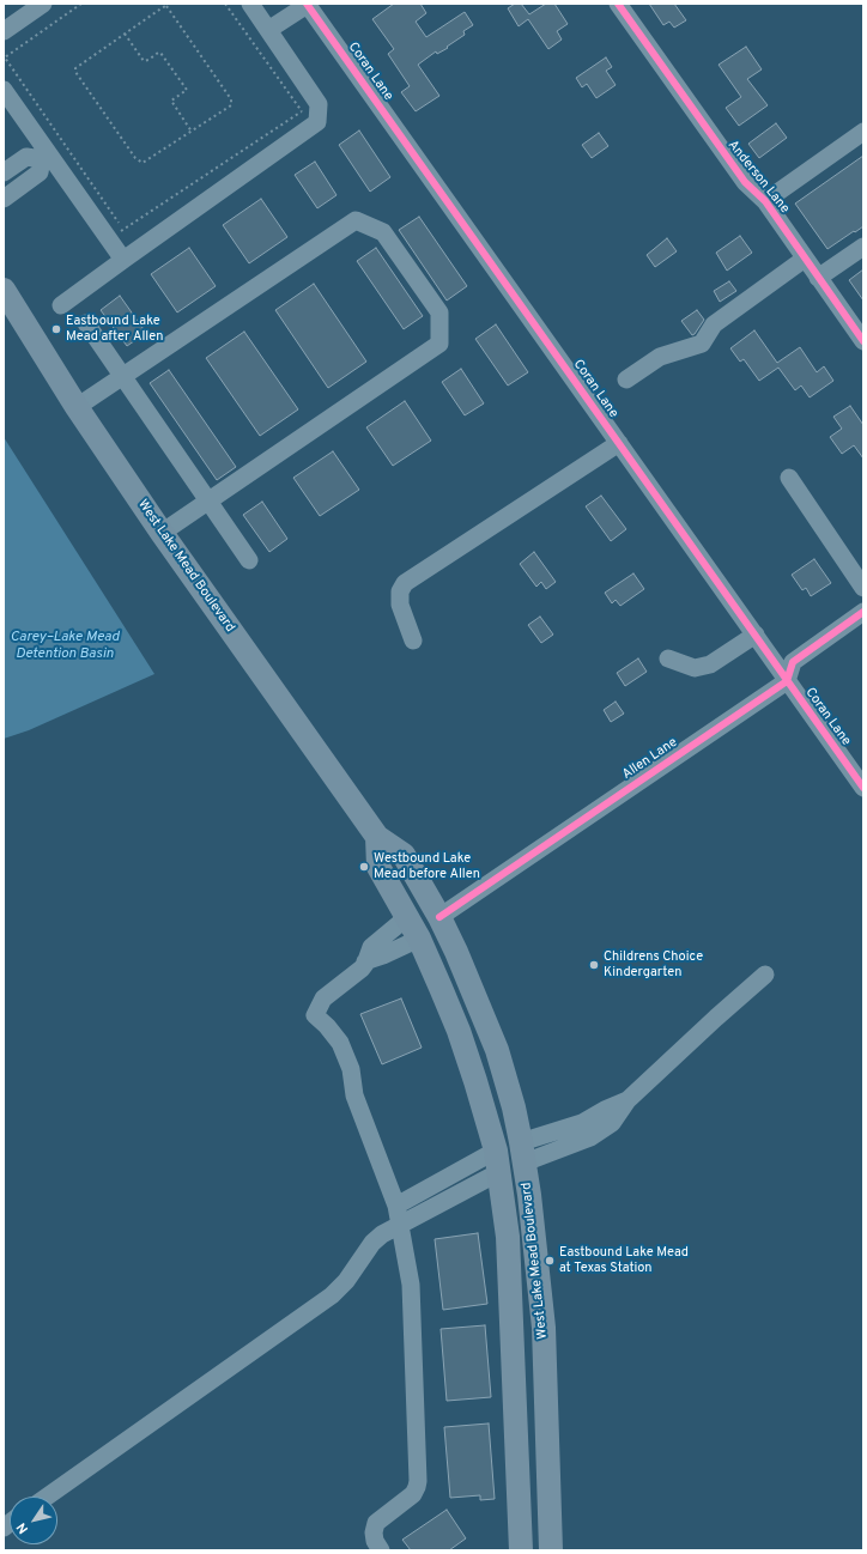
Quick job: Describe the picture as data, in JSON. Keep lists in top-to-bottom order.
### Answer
{
  "streets": {
    "main road": ["West Lake Mead Boulevard"],
    "street": ["Coran Lane", "Anderson Lane", "Allen Lane"]
  },
  "crossings": [
    ["Coran Lane", "Allen Lane"],
    ["West Lake Mead Boulevard", "Allen Lane"]
  ],
  "water": ["Carey–Lake Mead Detention Basin"],
  "places": [
    "Eastbound Lake Mead after Allen",
    "Westbound Lake Mead before Allen",
    "Childrens Choice Kindergarten",
    "Eastbound Lake Mead at Texas Station"
  ],
  "north": "bottom left"
}
